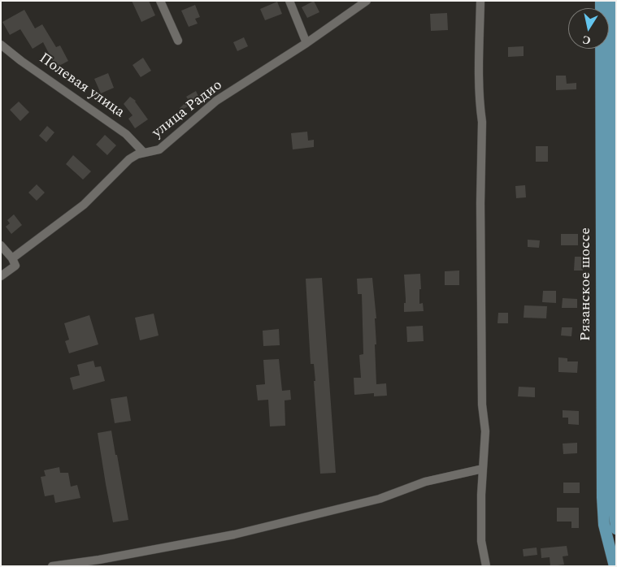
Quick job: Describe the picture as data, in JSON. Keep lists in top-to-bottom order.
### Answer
{
  "streets": {
    "main road": ["Рязанское шоссе"],
    "street": ["Полевая улица", "улица Радио"]
  },
  "crossings": [
    ["Полевая улица", "улица Радио"]
  ],
  "north": "bottom"
}
